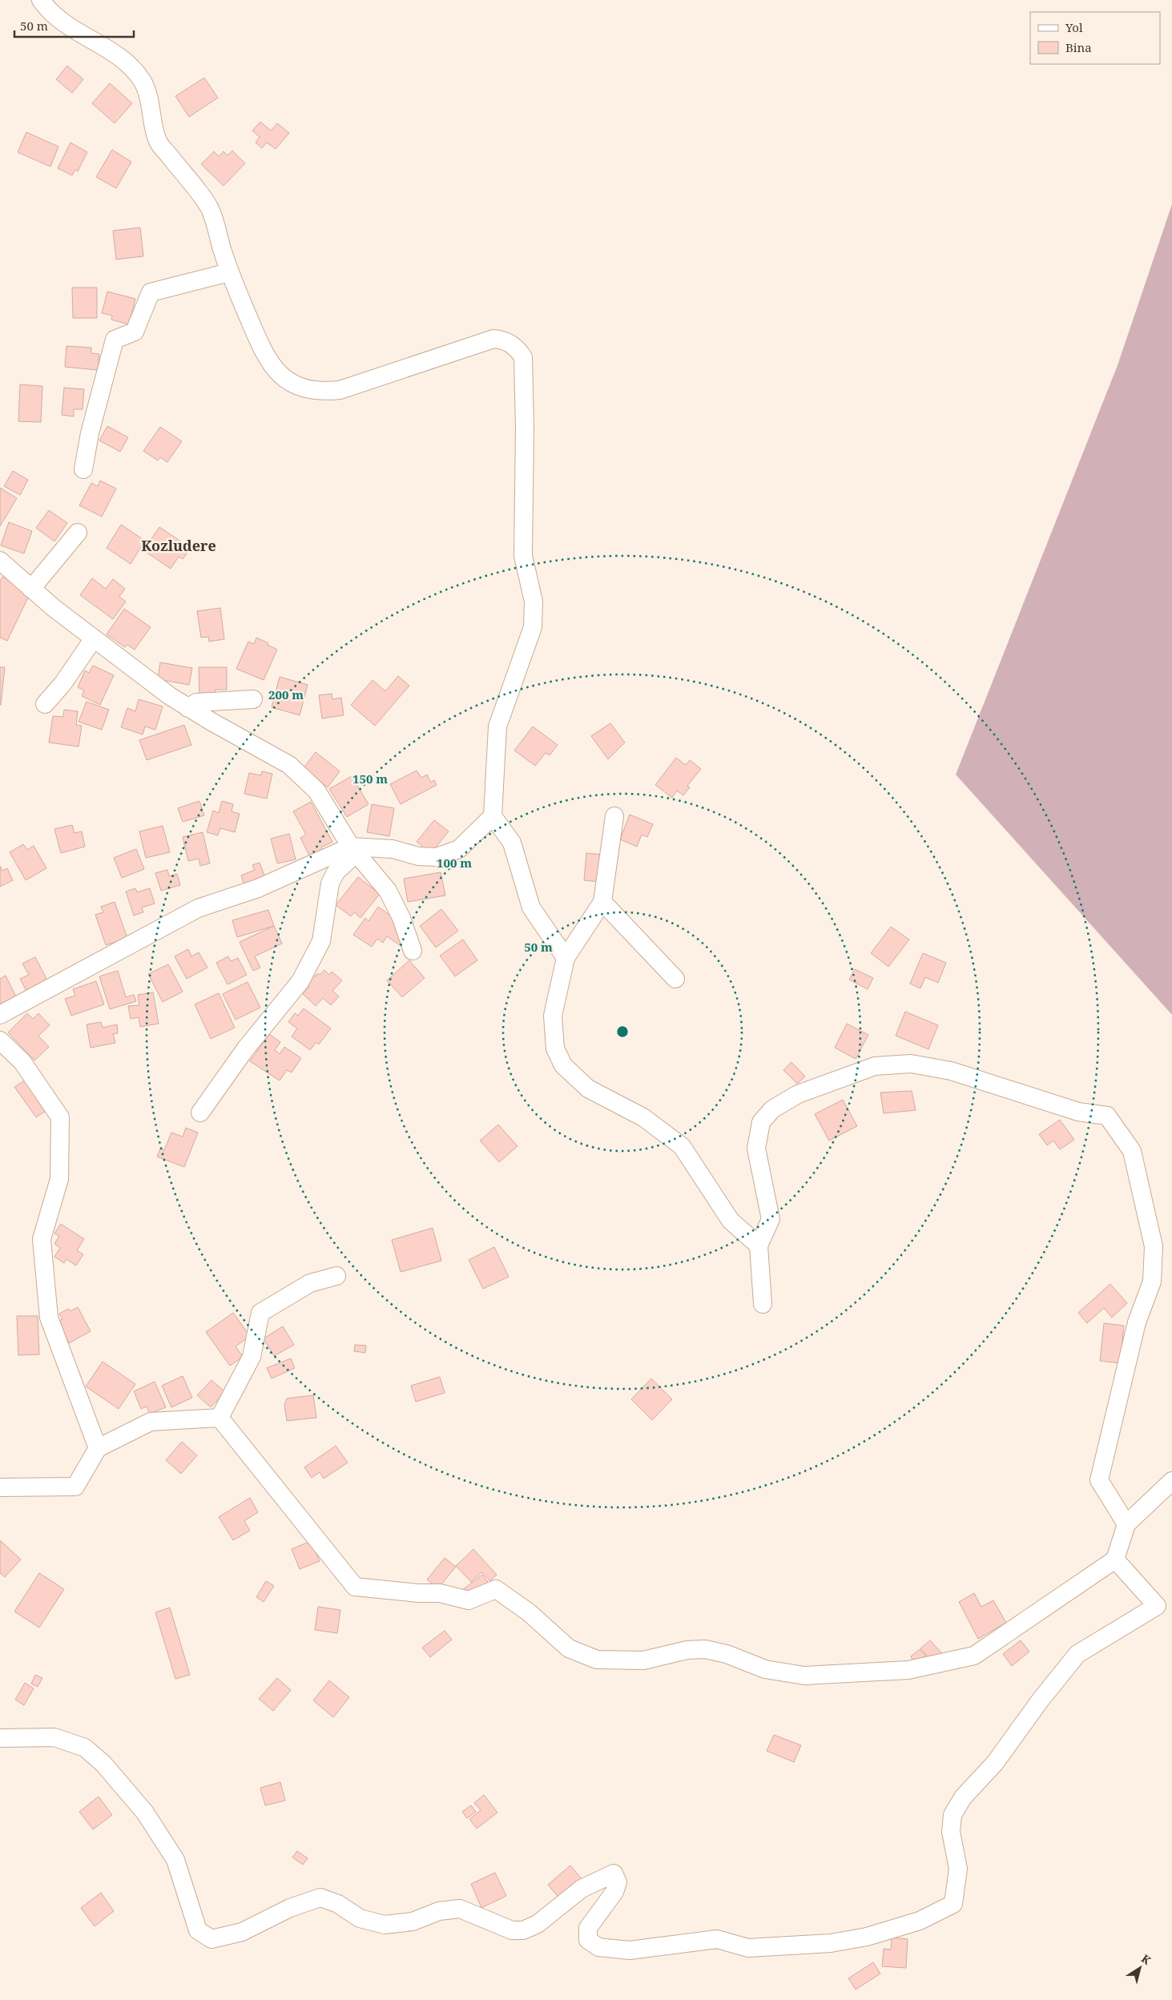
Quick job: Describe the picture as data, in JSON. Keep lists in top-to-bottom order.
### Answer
{
  "districts": ["Kozludere"],
  "legend": ["Yol", "Bina"],
  "scale_bar": "50 m",
  "north": "top right",
  "rings": [
    "200 m",
    "150 m",
    "100 m",
    "50 m"
  ]
}
